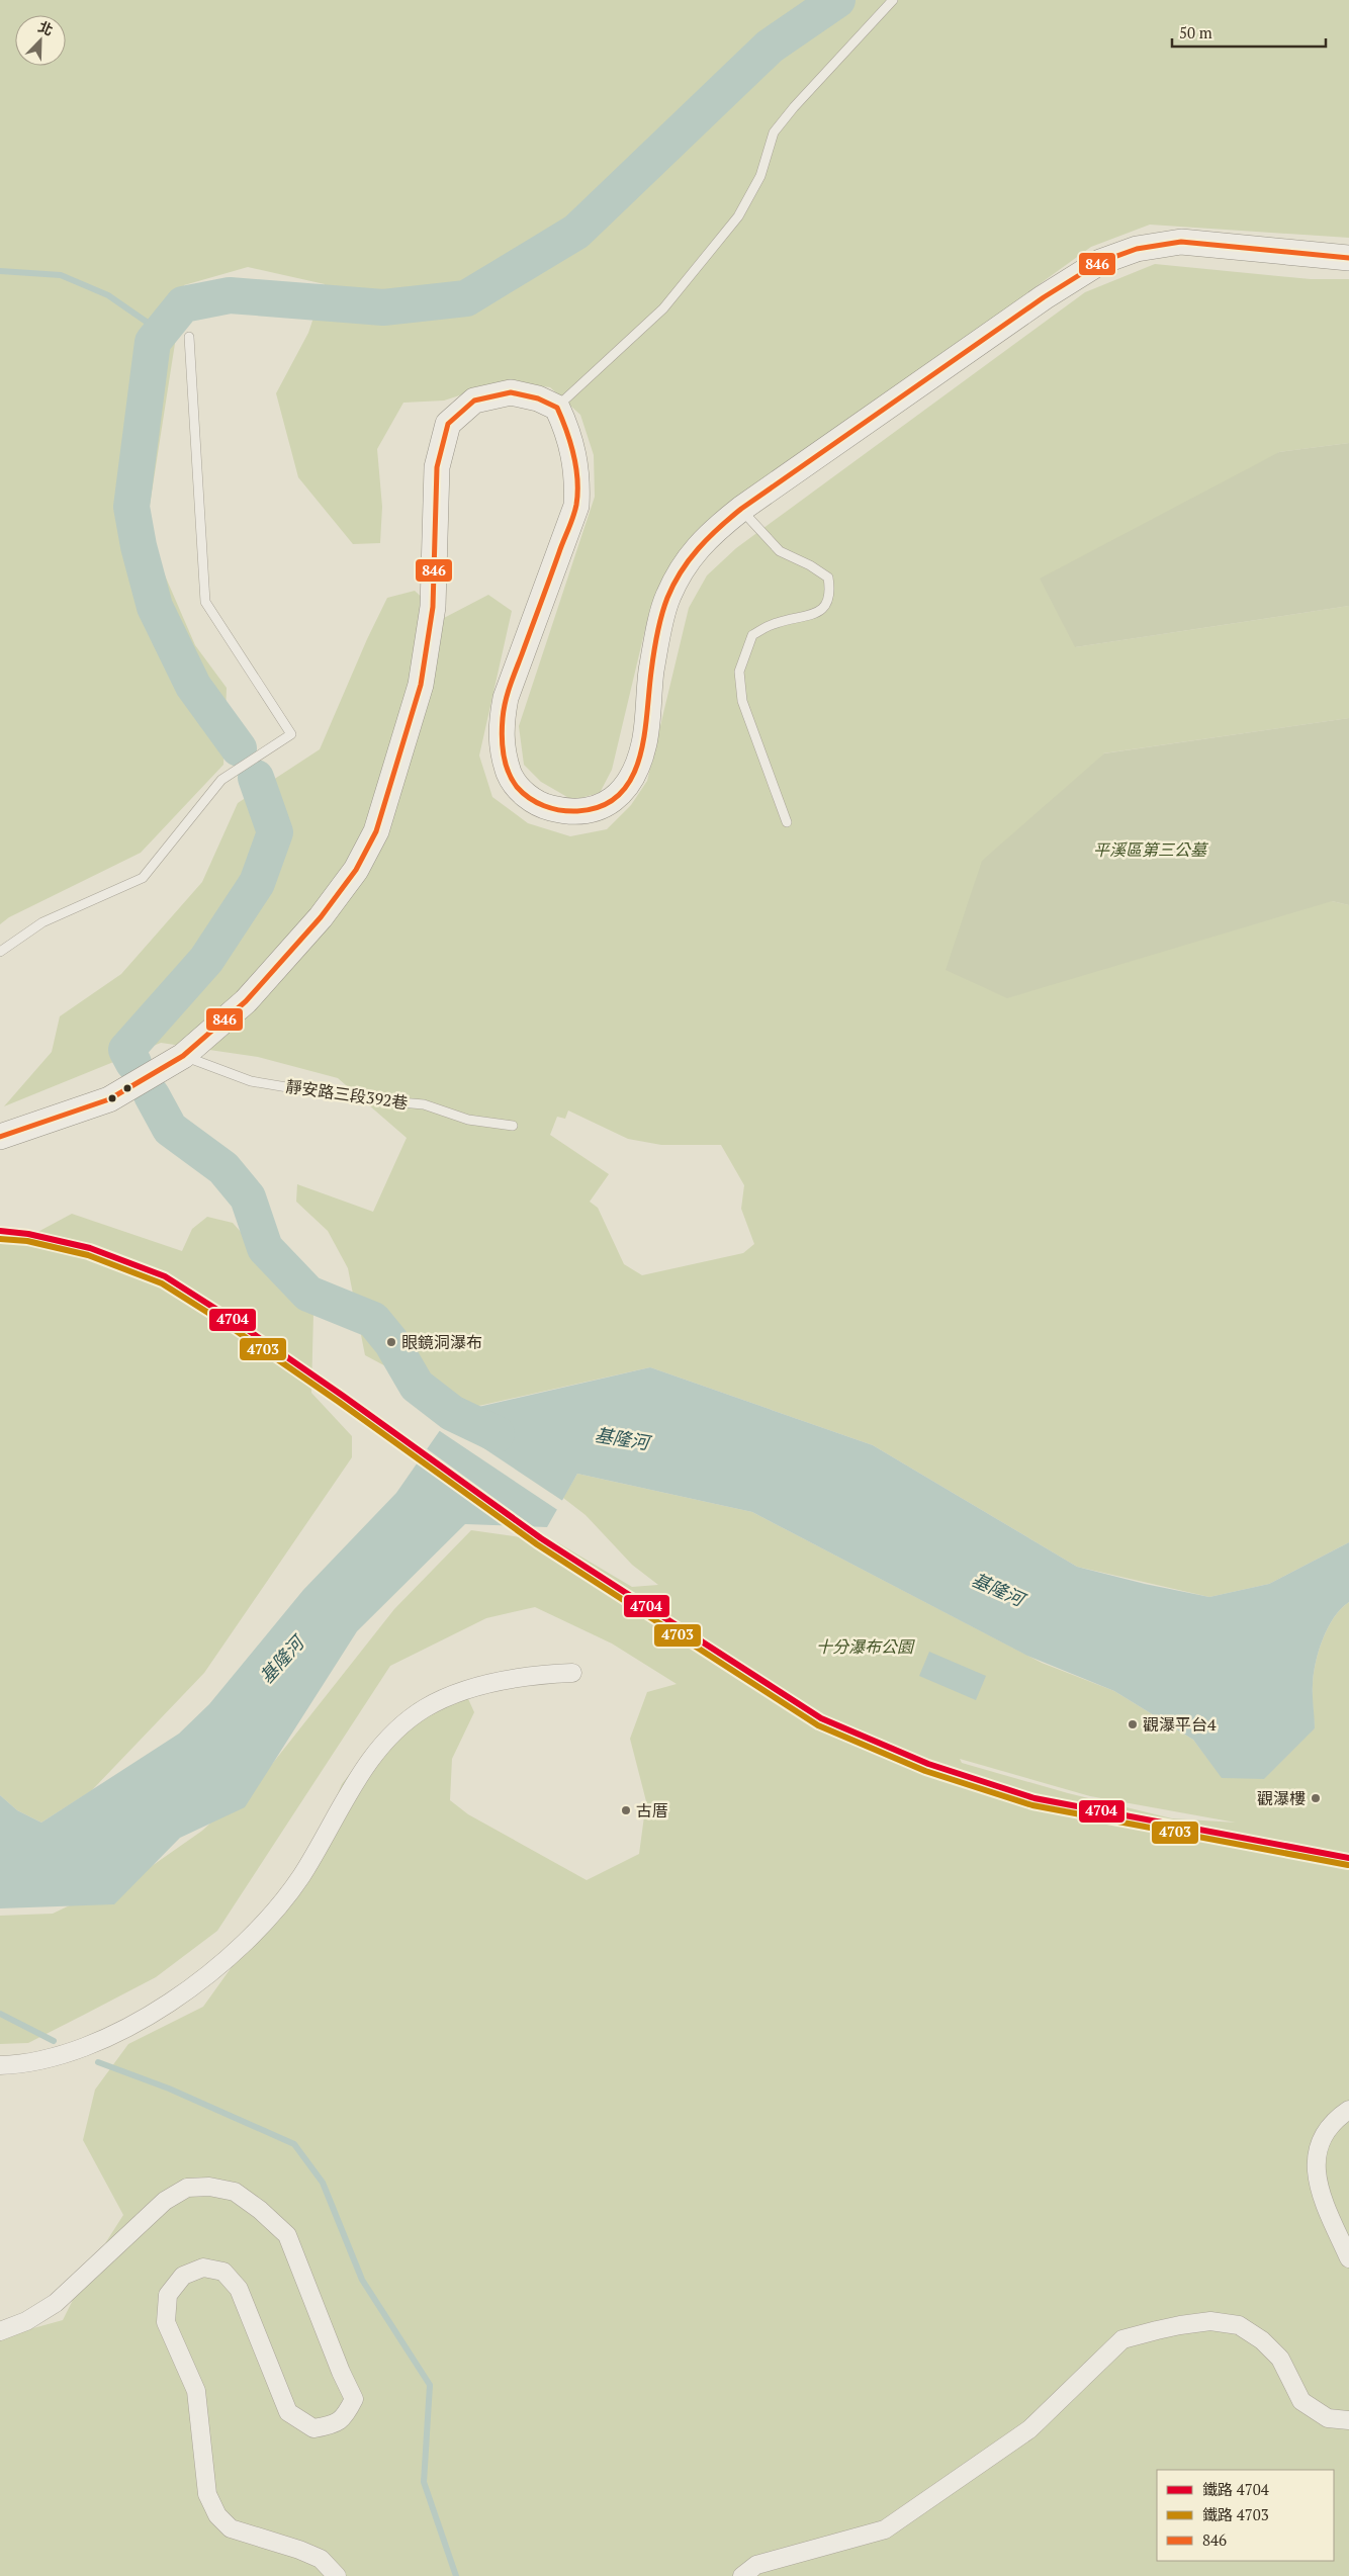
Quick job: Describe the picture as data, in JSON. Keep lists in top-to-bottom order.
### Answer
{
  "streets": {
    "lane": ["靜安路三段392巷"]
  },
  "water": ["基隆河"],
  "parks": ["平溪區第三公墓", "十分瀑布公園"],
  "places": [
    "眼鏡洞瀑布",
    "觀瀑平台4",
    "觀瀑樓",
    "古厝"
  ],
  "lines": ["transit line 846", "rail line 4704", "rail line 4703"],
  "legend": ["鐵路 4704", "鐵路 4703", "846"],
  "scale_bar": "50 m",
  "north": "top right"
}
